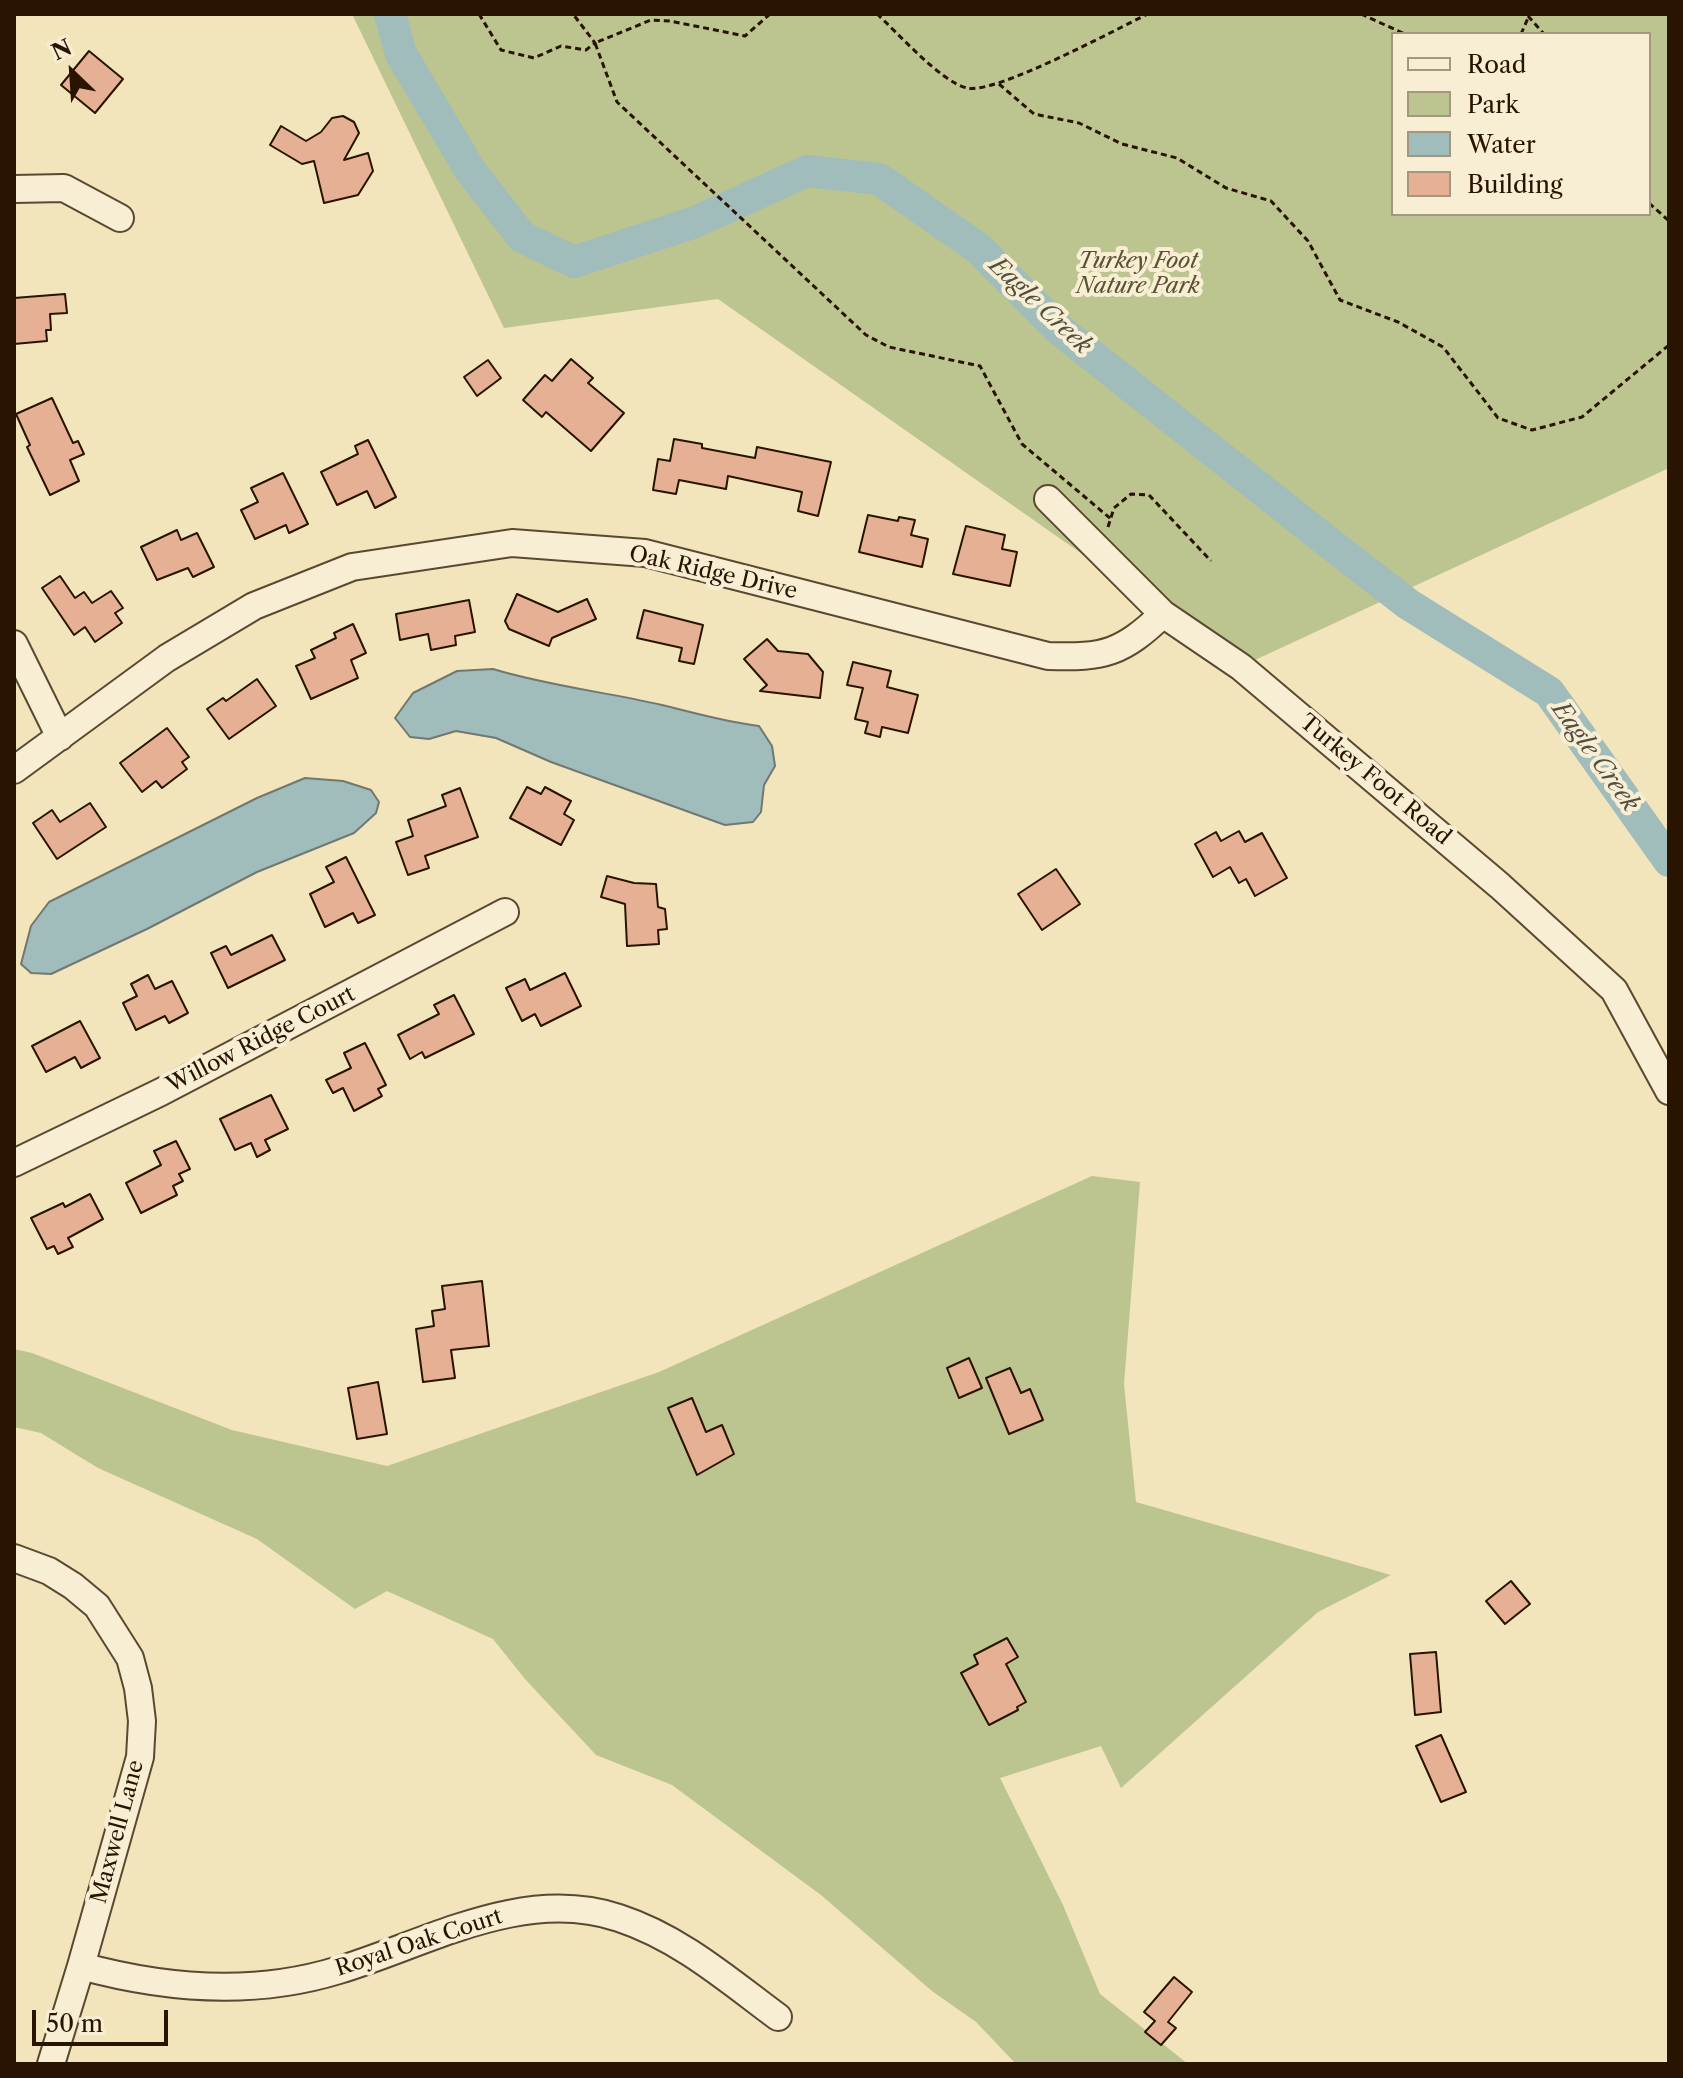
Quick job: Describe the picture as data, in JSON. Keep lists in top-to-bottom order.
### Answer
{
  "streets": {
    "street": [
      "Oak Ridge Drive",
      "Turkey Foot Road",
      "Willow Ridge Court",
      "Maxwell Lane",
      "Royal Oak Court"
    ]
  },
  "crossings": [
    ["Oak Ridge Drive", "Turkey Foot Road"],
    ["Maxwell Lane", "Royal Oak Court"]
  ],
  "water": ["Eagle Creek"],
  "parks": ["Turkey Foot Nature Park"],
  "legend": [
    "Road",
    "Park",
    "Water",
    "Building"
  ],
  "scale_bar": "50 m",
  "north": "top left"
}
